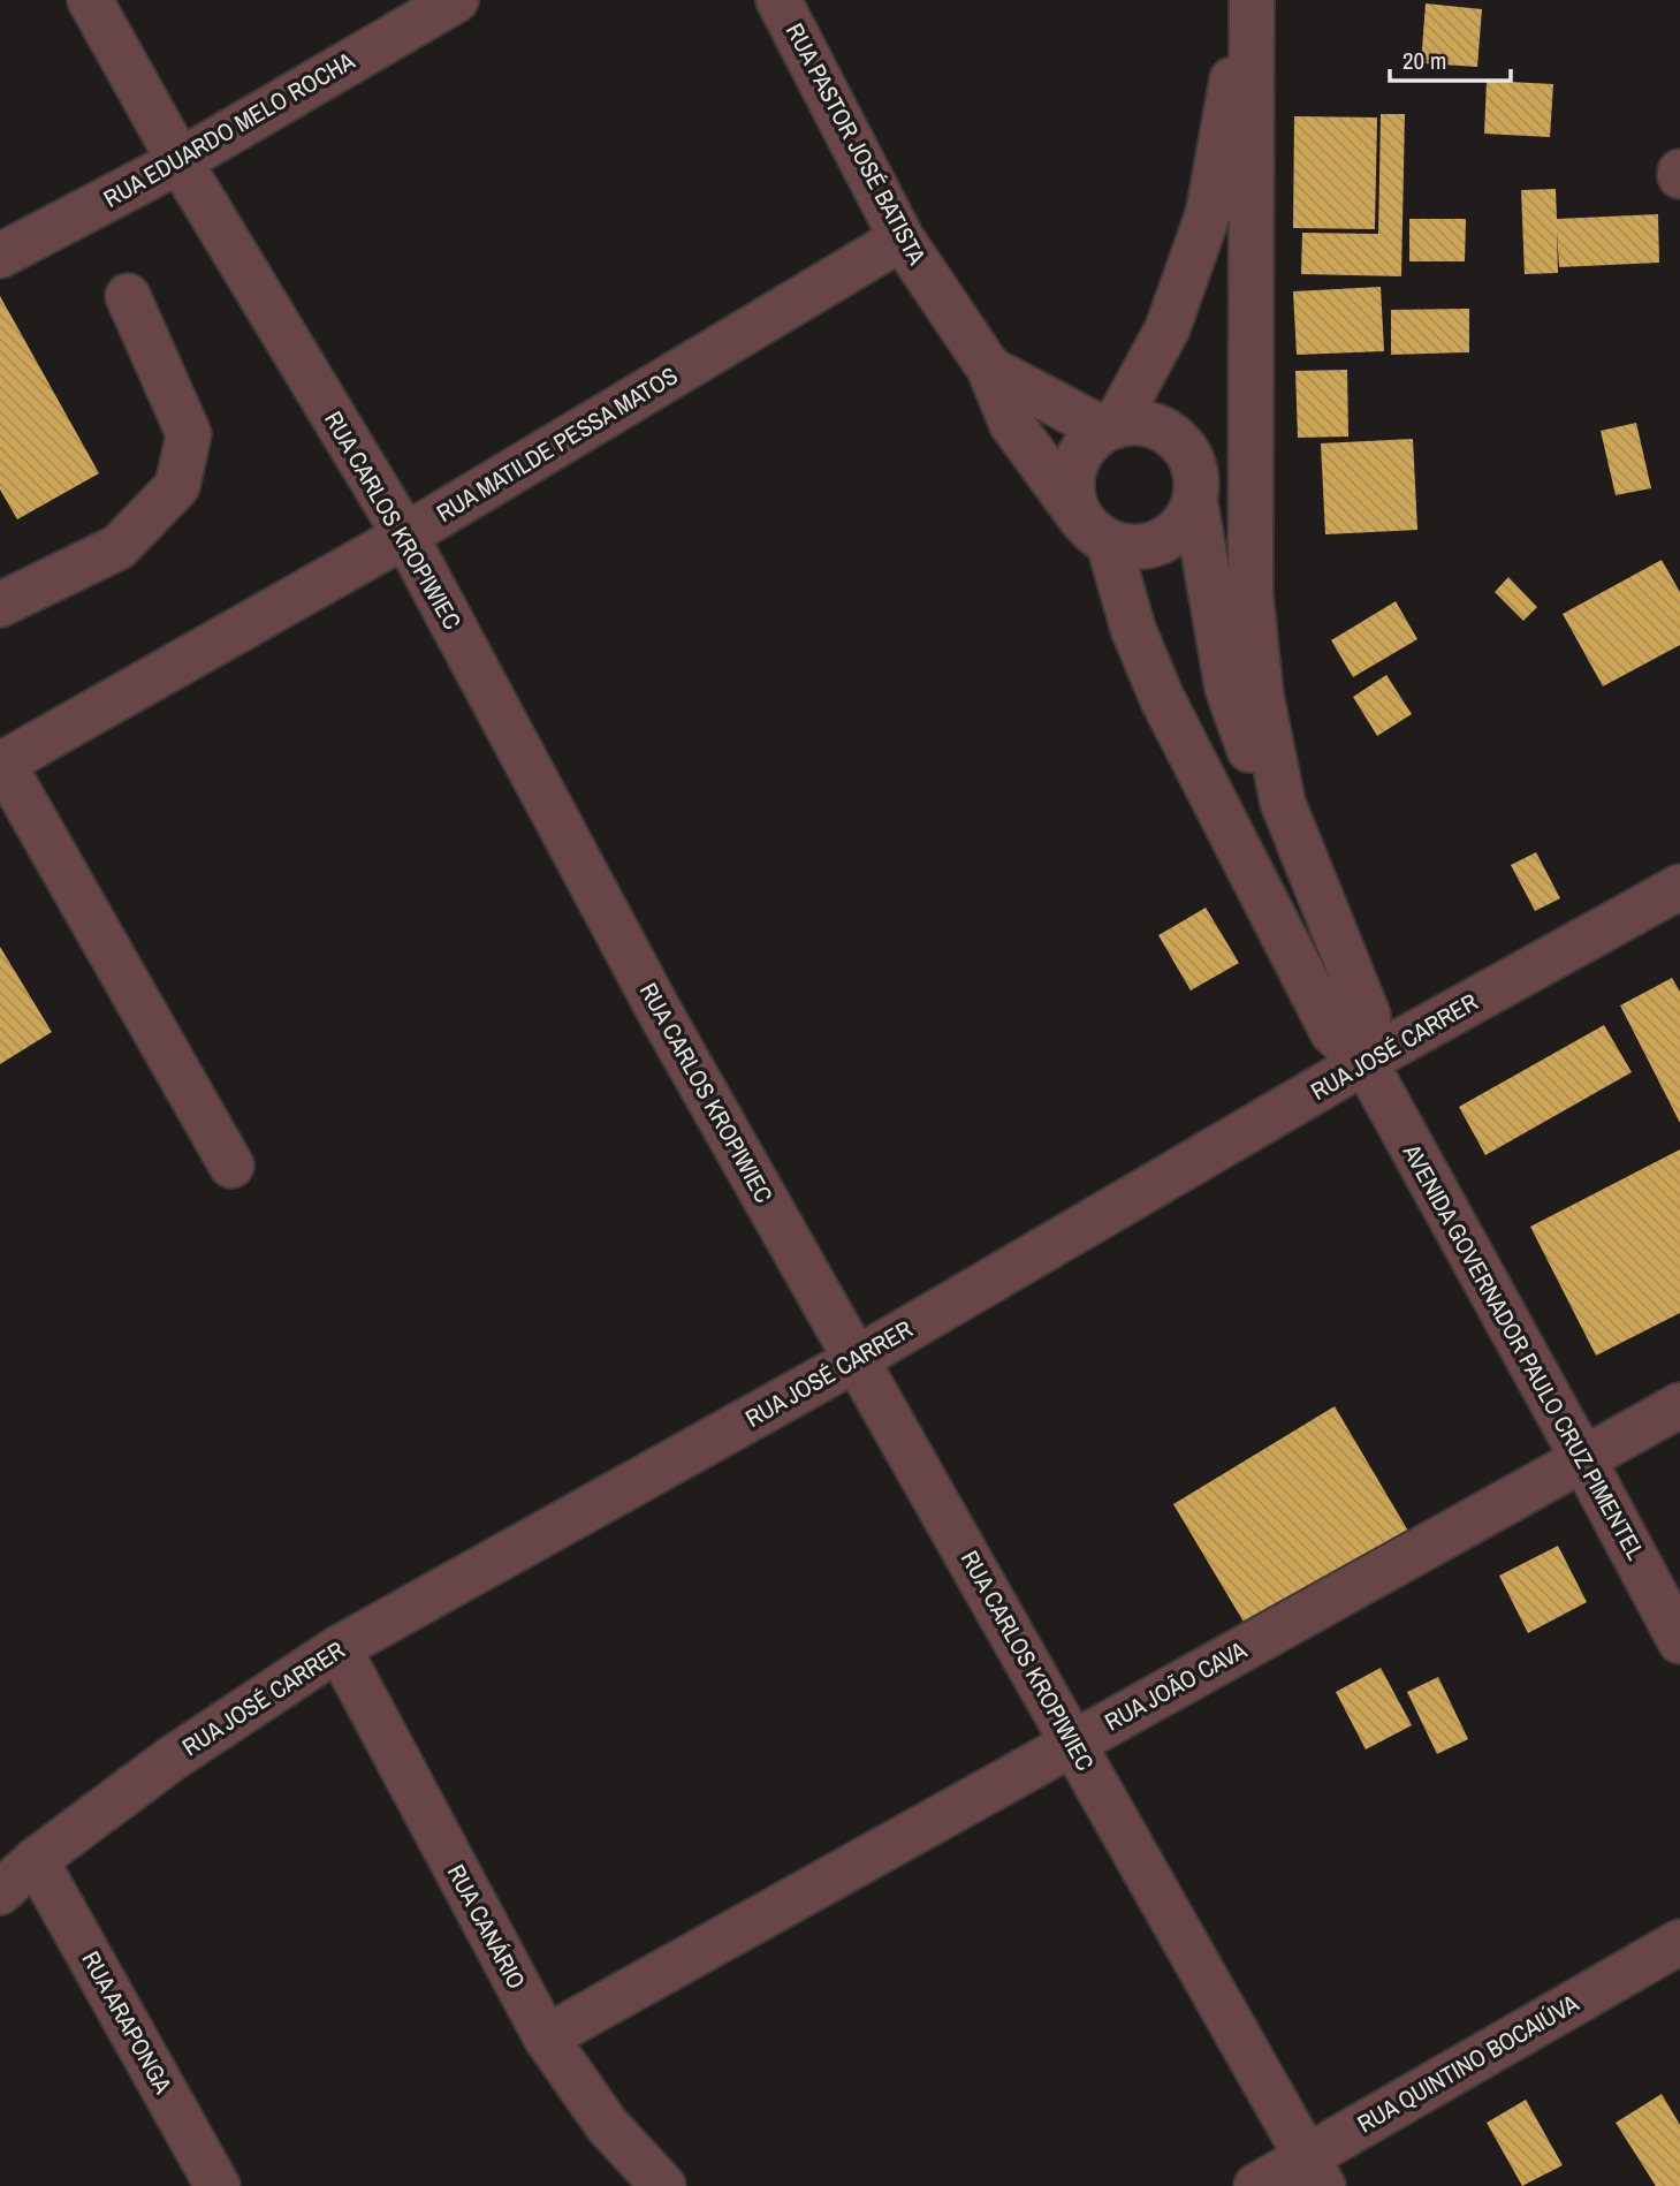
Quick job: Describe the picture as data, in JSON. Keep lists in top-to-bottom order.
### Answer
{
  "streets": {
    "street": [
      "RUA EDUARDO MELO ROCHA",
      "RUA PASTOR JOSÉ BATISTA",
      "RUA MATILDE PESSA MATOS",
      "RUA CARLOS KROPIWIEC",
      "RUA JOSÉ CARRER",
      "AVENIDA GOVERNADOR PAULO CRUZ PIMENTEL",
      "RUA JOÃO CAVA",
      "RUA CANÁRIO",
      "RUA ARAPONGA",
      "RUA QUINTINO BOCAIÚVA"
    ]
  },
  "crossings": [
    ["RUA EDUARDO MELO ROCHA", "RUA CARLOS KROPIWIEC"],
    ["RUA PASTOR JOSÉ BATISTA", "RUA MATILDE PESSA MATOS"],
    ["RUA PASTOR JOSÉ BATISTA", "AVENIDA GOVERNADOR PAULO CRUZ PIMENTEL"],
    ["RUA MATILDE PESSA MATOS", "RUA CARLOS KROPIWIEC"],
    ["RUA CARLOS KROPIWIEC", "RUA JOSÉ CARRER"],
    ["RUA CARLOS KROPIWIEC", "RUA JOÃO CAVA"],
    ["RUA CARLOS KROPIWIEC", "RUA QUINTINO BOCAIÚVA"],
    ["RUA JOSÉ CARRER", "AVENIDA GOVERNADOR PAULO CRUZ PIMENTEL"],
    ["RUA JOSÉ CARRER", "RUA CANÁRIO"],
    ["RUA JOSÉ CARRER", "RUA ARAPONGA"],
    ["AVENIDA GOVERNADOR PAULO CRUZ PIMENTEL", "RUA JOÃO CAVA"],
    ["RUA JOÃO CAVA", "RUA CANÁRIO"]
  ],
  "scale_bar": "20 m"
}
